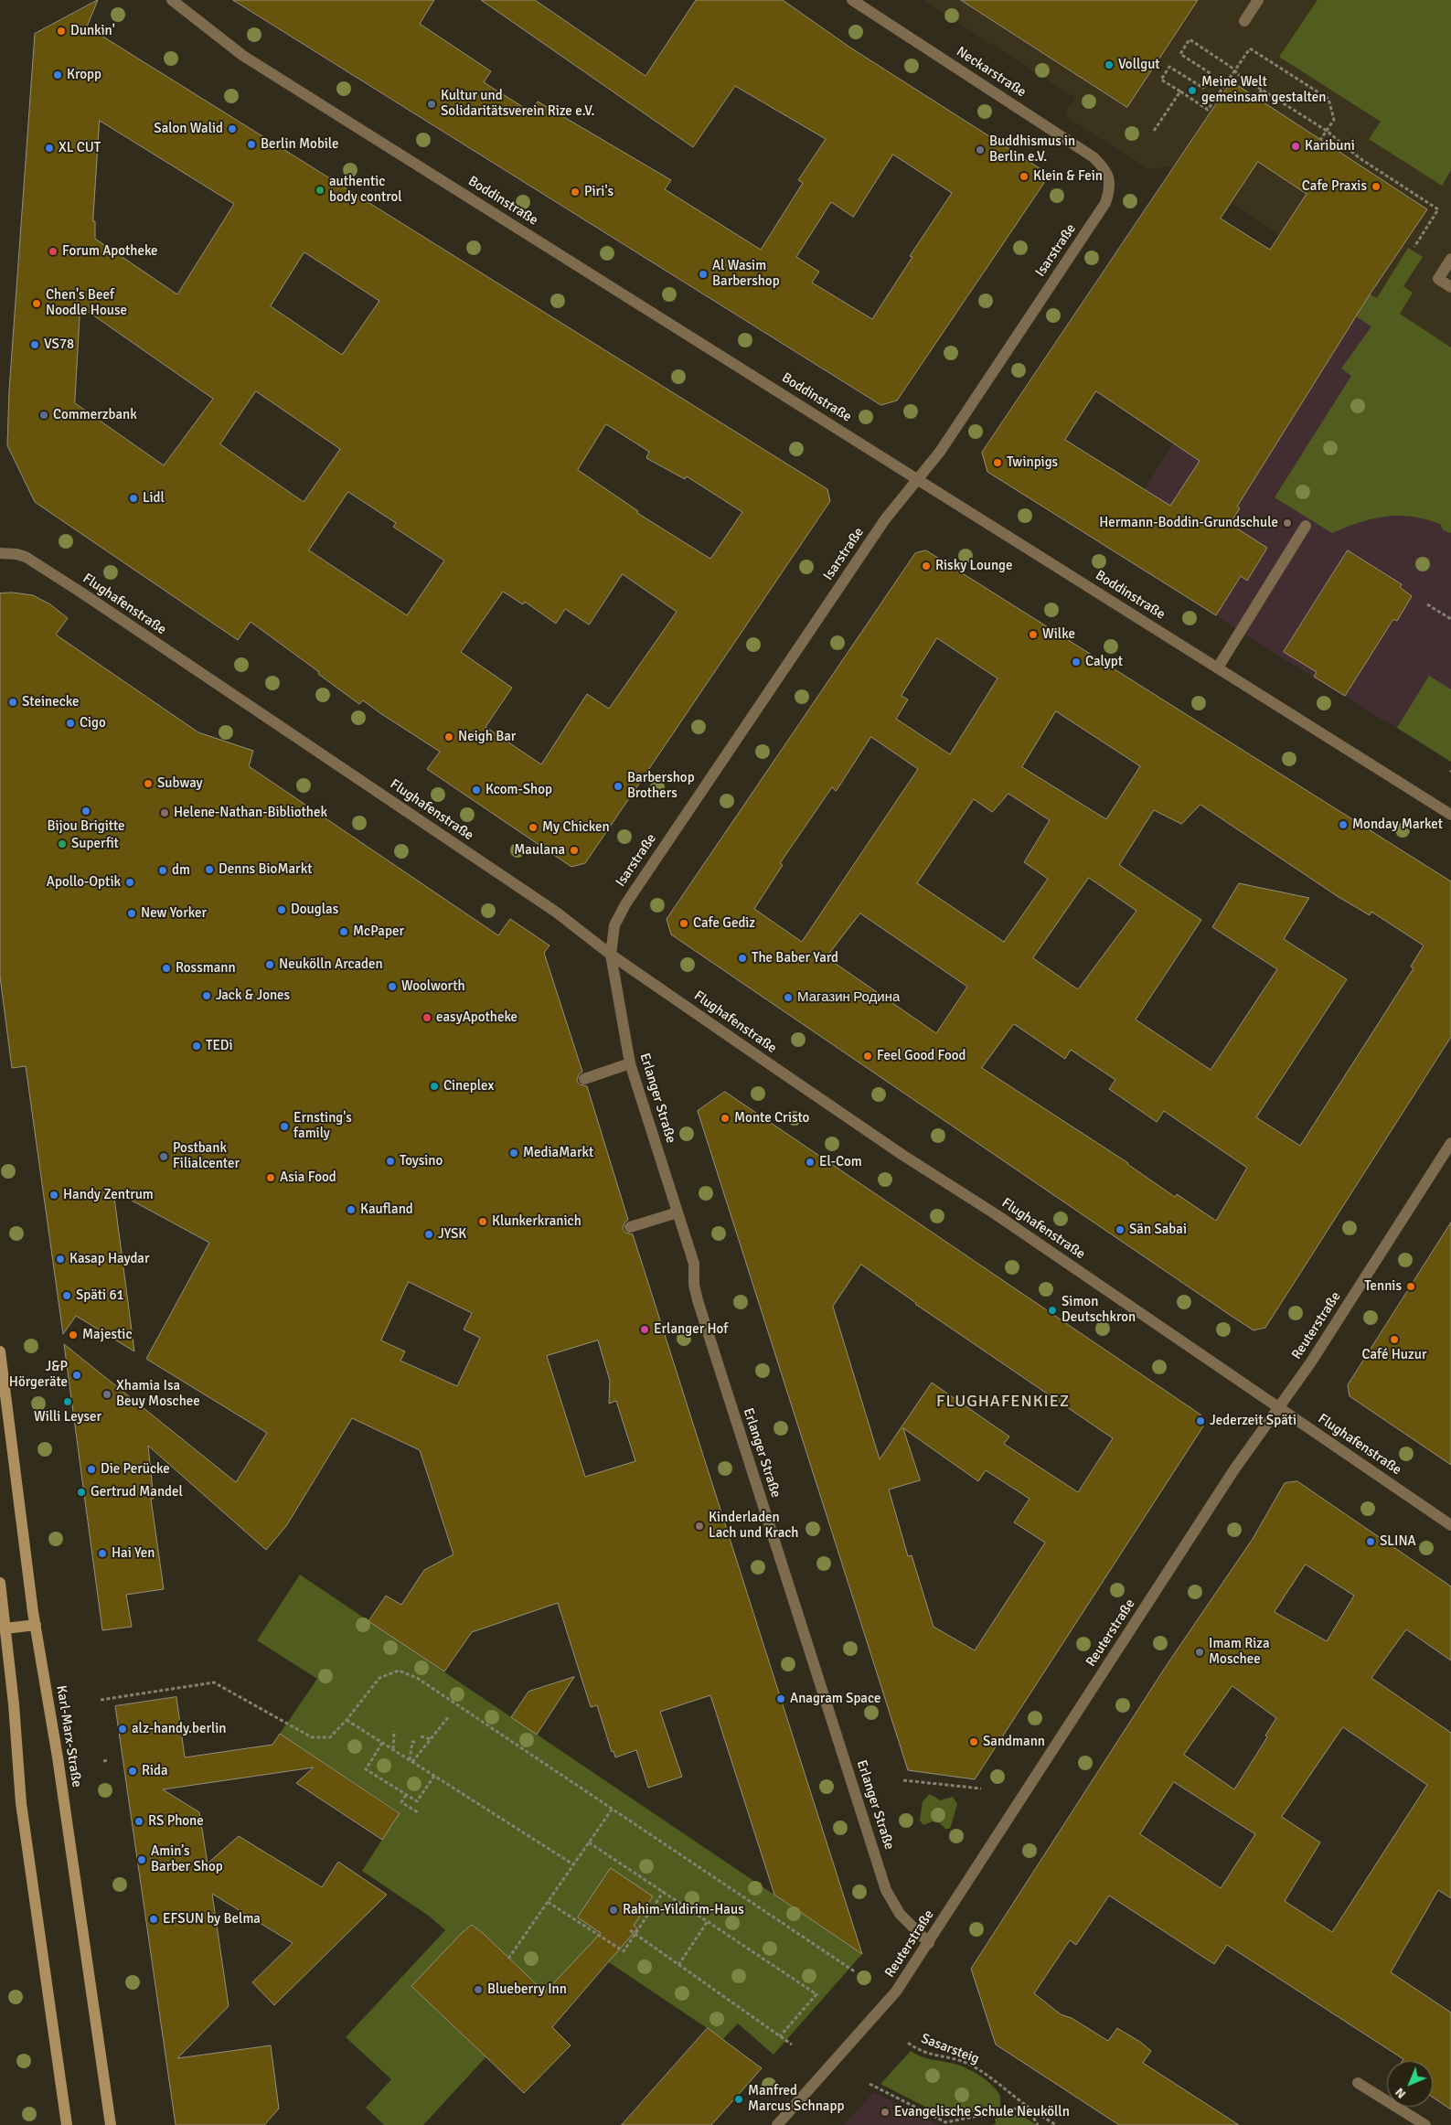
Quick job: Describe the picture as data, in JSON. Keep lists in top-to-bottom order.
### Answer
{
  "streets": {
    "main road": ["Karl-Marx-Straße"],
    "street": [
      "Neckarstraße",
      "Boddinstraße",
      "Isarstraße",
      "Flughafenstraße",
      "Erlanger Straße",
      "Reuterstraße"
    ],
    "path": ["Sasarsteig"]
  },
  "crossings": [
    ["Neckarstraße", "Isarstraße"],
    ["Boddinstraße", "Isarstraße"],
    ["Isarstraße", "Flughafenstraße"],
    ["Isarstraße", "Erlanger Straße"],
    ["Flughafenstraße", "Erlanger Straße"],
    ["Flughafenstraße", "Reuterstraße"],
    ["Erlanger Straße", "Reuterstraße"]
  ],
  "districts": ["FLUGHAFENKIEZ"],
  "places": [
    "Dunkin'",
    "Vollgut",
    "Kropp",
    "Meine Welt gemeinsam gestalten",
    "Kultur und Solidaritätsverein Rize e.V.",
    "Salon Walid",
    "Berlin Mobile",
    "Karibuni",
    "XL CUT",
    "Buddhismus in Berlin e.V.",
    "Klein & Fein",
    "Cafe Praxis",
    "authentic body control",
    "Piri's",
    "Forum Apotheke",
    "Al Wasim Barbershop",
    "Chen's Beef Noodle House",
    "VS78",
    "Commerzbank",
    "Twinpigs",
    "Lidl",
    "Hermann-Boddin-Grundschule",
    "Risky Lounge",
    "Wilke",
    "Calypt",
    "Steinecke",
    "Cigo",
    "Neigh Bar",
    "Subway",
    "Barbershop Brothers",
    "Kcom-Shop",
    "Bijou Brigitte",
    "Helene-Nathan-Bibliothek",
    "Monday Market",
    "My Chicken",
    "Superfit",
    "Maulana",
    "Denns BioMarkt",
    "dm",
    "Apollo-Optik",
    "Douglas",
    "New Yorker",
    "Cafe Gediz",
    "McPaper",
    "The Baber Yard",
    "Neukölln Arcaden",
    "Rossmann",
    "Woolworth",
    "Jack & Jones",
    "Магазин Родина",
    "easyApotheke",
    "TEDi",
    "Feel Good Food",
    "Cineplex",
    "Monte Cristo",
    "Ernsting's family",
    "MediaMarkt",
    "Postbank Filialcenter",
    "Toysino",
    "El-Com",
    "Asia Food",
    "Handy Zentrum",
    "Kaufland",
    "Klunkerkranich",
    "Sän Sabai",
    "JYSK",
    "Kasap Haydar",
    "Tennis",
    "Späti 61",
    "Simon Deutschkron",
    "Erlanger Hof",
    "Majestic",
    "Café Huzur",
    "J&P Hörgeräte",
    "Xhamia Isa Beuy Moschee",
    "Willi Leyser",
    "Jederzeit Späti",
    "Die Perücke",
    "Gertrud Mandel",
    "Kinderladen Lach und Krach",
    "SLINA",
    "Hai Yen",
    "Imam Riza Moschee",
    "Anagram Space",
    "alz-handy.berlin",
    "Sandmann",
    "Rida",
    "RS Phone",
    "Aminʼs Barber Shop",
    "Rahim-Yildirim-Haus",
    "EFSUN by Belma",
    "Blueberry Inn",
    "Manfred Marcus Schnapp",
    "Evangelische Schule Neukölln"
  ],
  "north": "bottom left"
}
